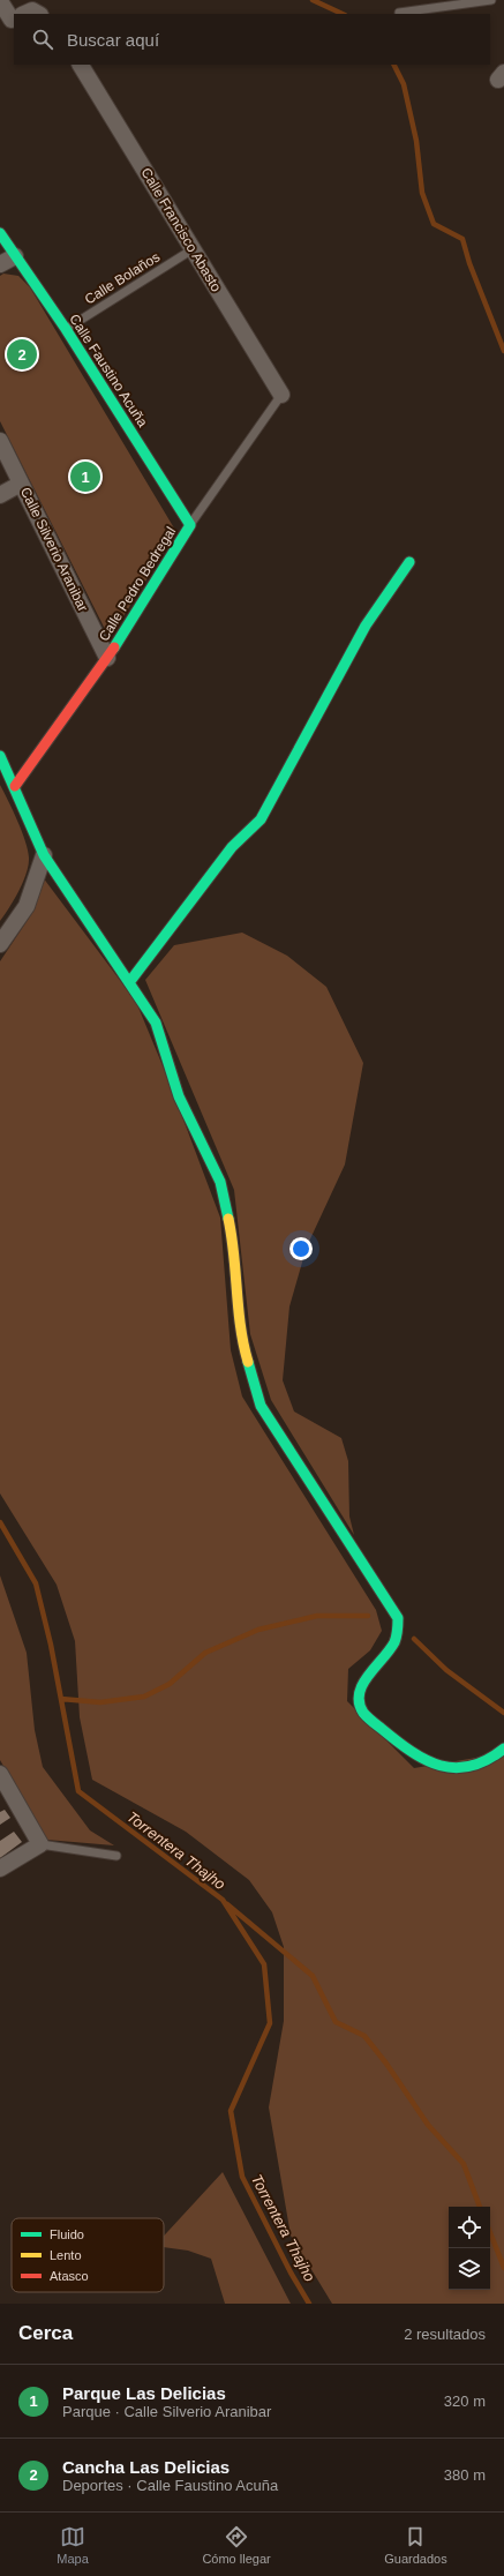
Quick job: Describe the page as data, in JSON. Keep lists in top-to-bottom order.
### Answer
{
  "streets": {
    "street": [
      "Calle Francisco Abasto",
      "Calle Faustino Acuña",
      "Calle Silverio Aranibar",
      "Calle Pedro Bedregal"
    ],
    "lane": ["Calle Bolaños"]
  },
  "crossings": [
    ["Calle Francisco Abasto", "Calle Bolaños"],
    ["Calle Francisco Abasto", "Calle Pedro Bedregal"],
    ["Calle Bolaños", "Calle Faustino Acuña"],
    ["Calle Faustino Acuña", "Calle Pedro Bedregal"],
    ["Calle Silverio Aranibar", "Calle Pedro Bedregal"]
  ],
  "water": ["Torrentera Thajho"],
  "legend": ["Fluido", "Lento", "Atasco"],
  "page": {
    "search": "Buscar aquí",
    "pins": ["2", "1"],
    "heading": ["Cerca", "2 resultados"],
    "list": [
      {
        "mark": "1",
        "name": "Parque Las Delicias",
        "note": "Parque · Calle Silverio Aranibar",
        "value": "320 m"
      },
      {
        "mark": "2",
        "name": "Cancha Las Delicias",
        "note": "Deportes · Calle Faustino Acuña",
        "value": "380 m"
      }
    ],
    "nav": ["Mapa", "Cómo llegar", "Guardados"]
  }
}
